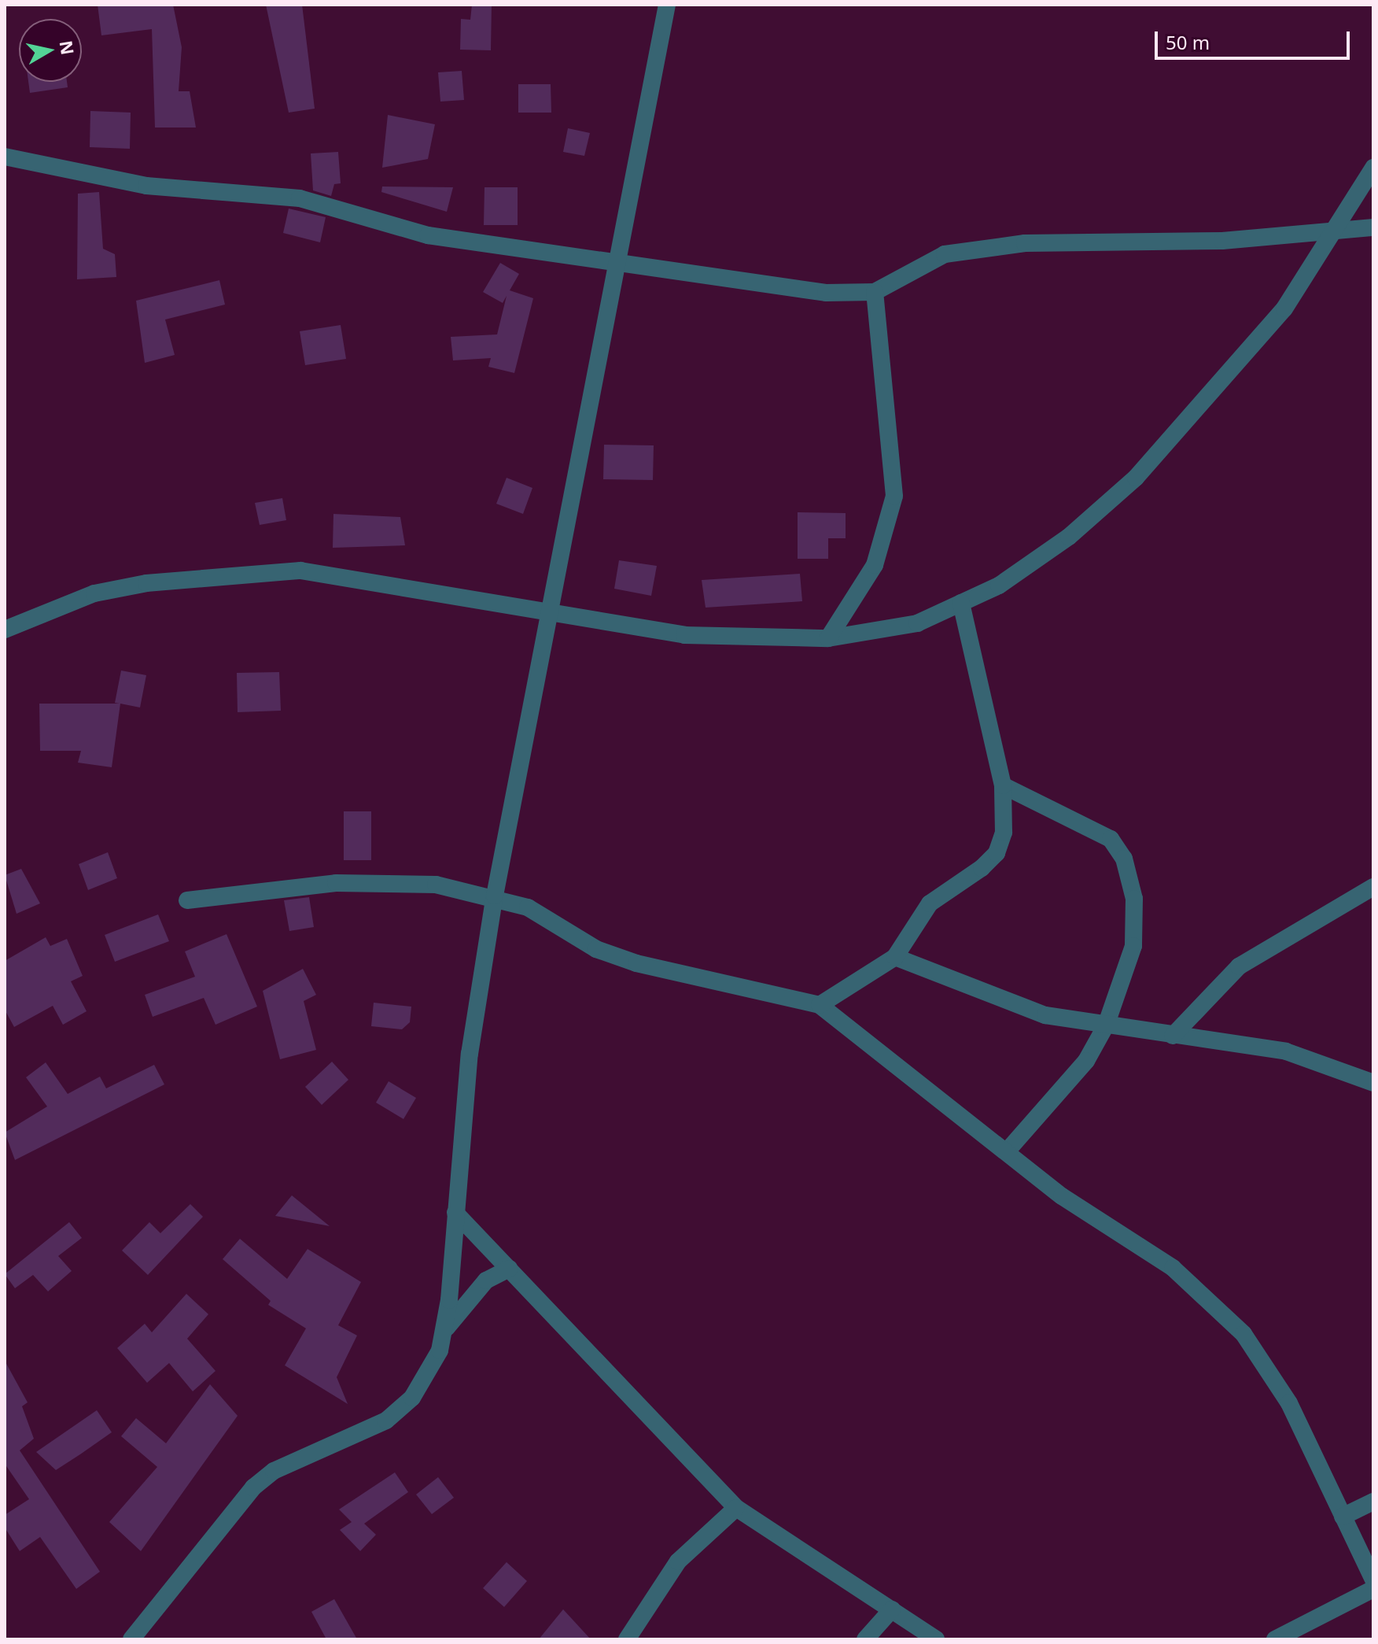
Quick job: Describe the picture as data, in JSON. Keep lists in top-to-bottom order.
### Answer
{
  "scale_bar": "50 m",
  "north": "right"
}
